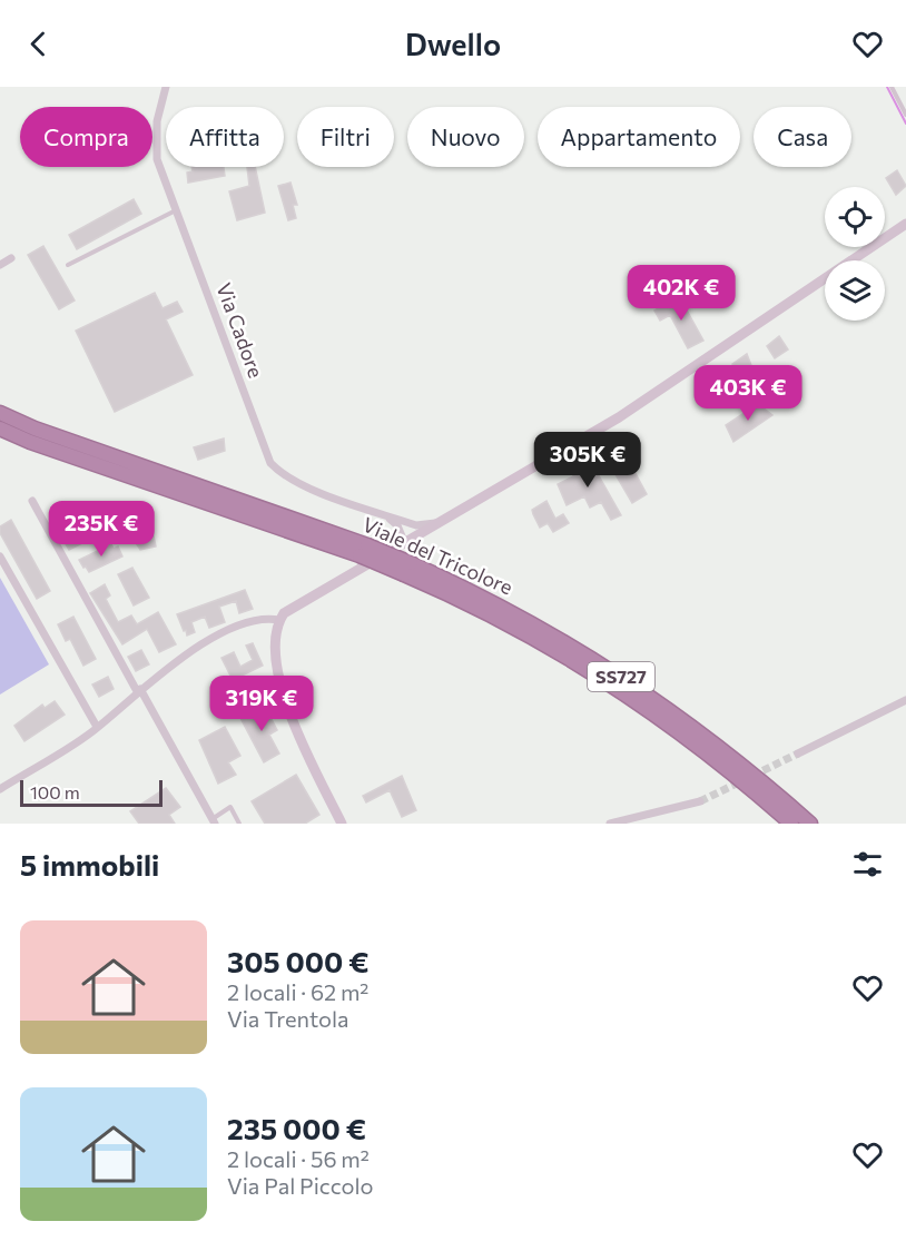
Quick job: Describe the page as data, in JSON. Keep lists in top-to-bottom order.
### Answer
{
  "streets": {
    "highway": ["Viale del Tricolore", "SS727"],
    "street": ["Via Cadore"]
  },
  "scale_bar": "100 m",
  "page": {
    "header": "Dwello",
    "chip": [
      "Compra",
      "Affitta",
      "Filtri",
      "Nuovo",
      "Appartamento",
      "Casa"
    ],
    "price": [
      "402K €",
      "403K €",
      "305K €",
      "235K €",
      "319K €"
    ],
    "scale": "100 m",
    "heading": "5 immobili",
    "list": [
      {
        "name": "305 000 €",
        "note": "2 locali · 62 m² · Via Trentola"
      },
      {
        "name": "235 000 €",
        "note": "2 locali · 56 m² · Via Pal Piccolo"
      }
    ]
  }
}
